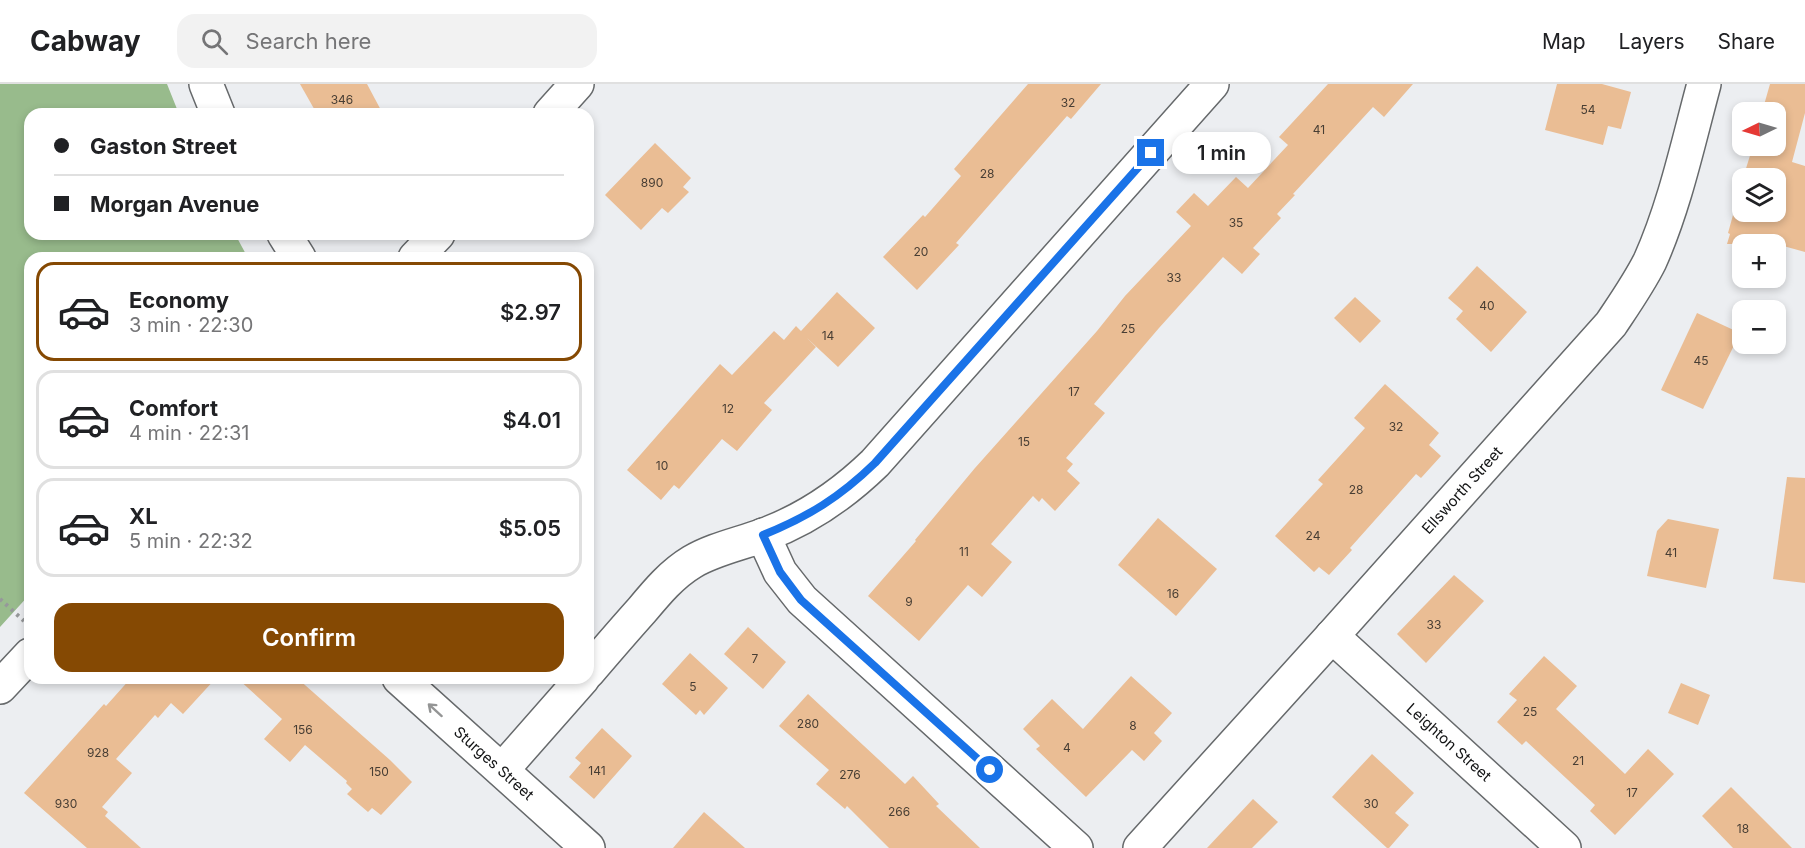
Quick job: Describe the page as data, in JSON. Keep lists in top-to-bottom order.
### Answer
{
  "streets": {
    "street": ["Ellsworth Street", "Leighton Street", "Sturges Street"]
  },
  "crossings": [
    ["Ellsworth Street", "Leighton Street"]
  ],
  "one_way": ["Sturges Street"],
  "house_numbers": [
    "346",
    "32",
    "54",
    "41",
    "28",
    "890",
    "35",
    "20",
    "33",
    "40",
    "25",
    "14",
    "45",
    "17",
    "12",
    "32",
    "15",
    "10",
    "28",
    "24",
    "11",
    "41",
    "16",
    "9",
    "33",
    "7",
    "5",
    "25",
    "280",
    "8",
    "156",
    "4",
    "928",
    "21",
    "141",
    "150",
    "276",
    "17",
    "930",
    "30",
    "266",
    "18"
  ],
  "north": "left",
  "page": {
    "header": "Cabway",
    "search": "Search here",
    "nav": ["Map", "Layers", "Share"],
    "map_buttons": ["+", "−"],
    "banner": ["Gaston Street", "Morgan Avenue"],
    "bubble": "1 min",
    "list": [
      {
        "name": "Economy",
        "note": "3 min · 22:30",
        "value": "$2.97"
      },
      {
        "name": "Comfort",
        "note": "4 min · 22:31",
        "value": "$4.01"
      },
      {
        "name": "XL",
        "note": "5 min · 22:32",
        "value": "$5.05"
      }
    ],
    "buttons": "Confirm"
  }
}
